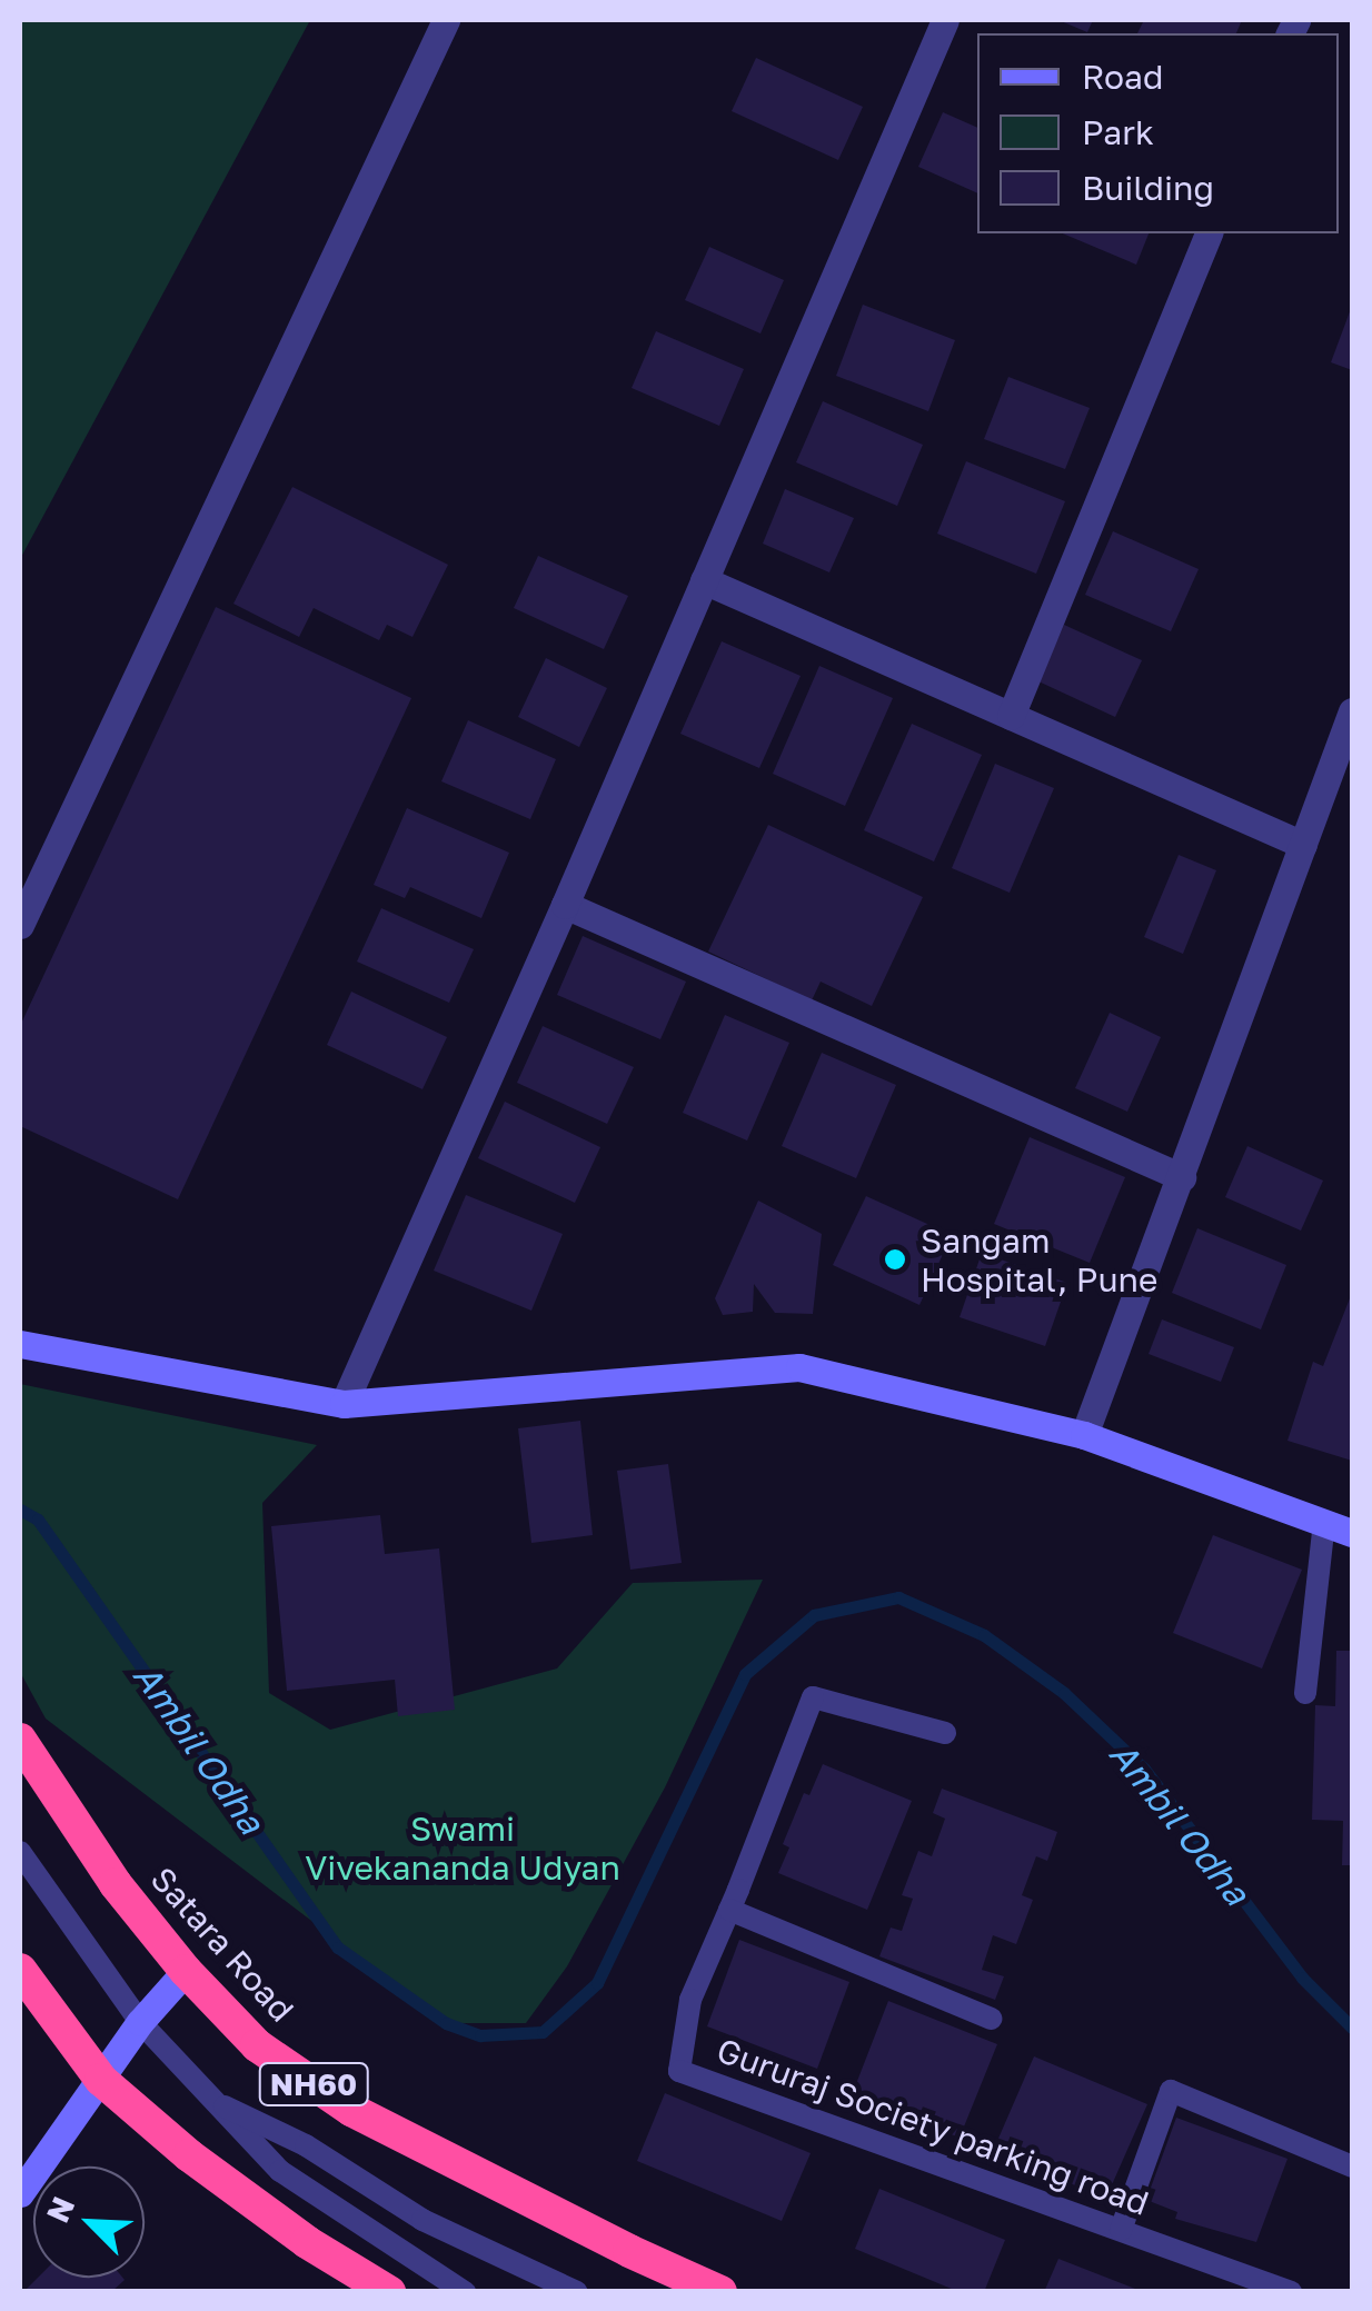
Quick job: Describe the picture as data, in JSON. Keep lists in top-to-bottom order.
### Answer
{
  "streets": {
    "highway": ["Satara Road", "NH60"],
    "lane": ["Gururaj Society parking road"]
  },
  "water": ["Ambil Odha"],
  "parks": ["Swami Vivekananda Udyan"],
  "places": ["Sangam Hospital, Pune"],
  "legend": ["Road", "Park", "Building"],
  "north": "top left"
}
